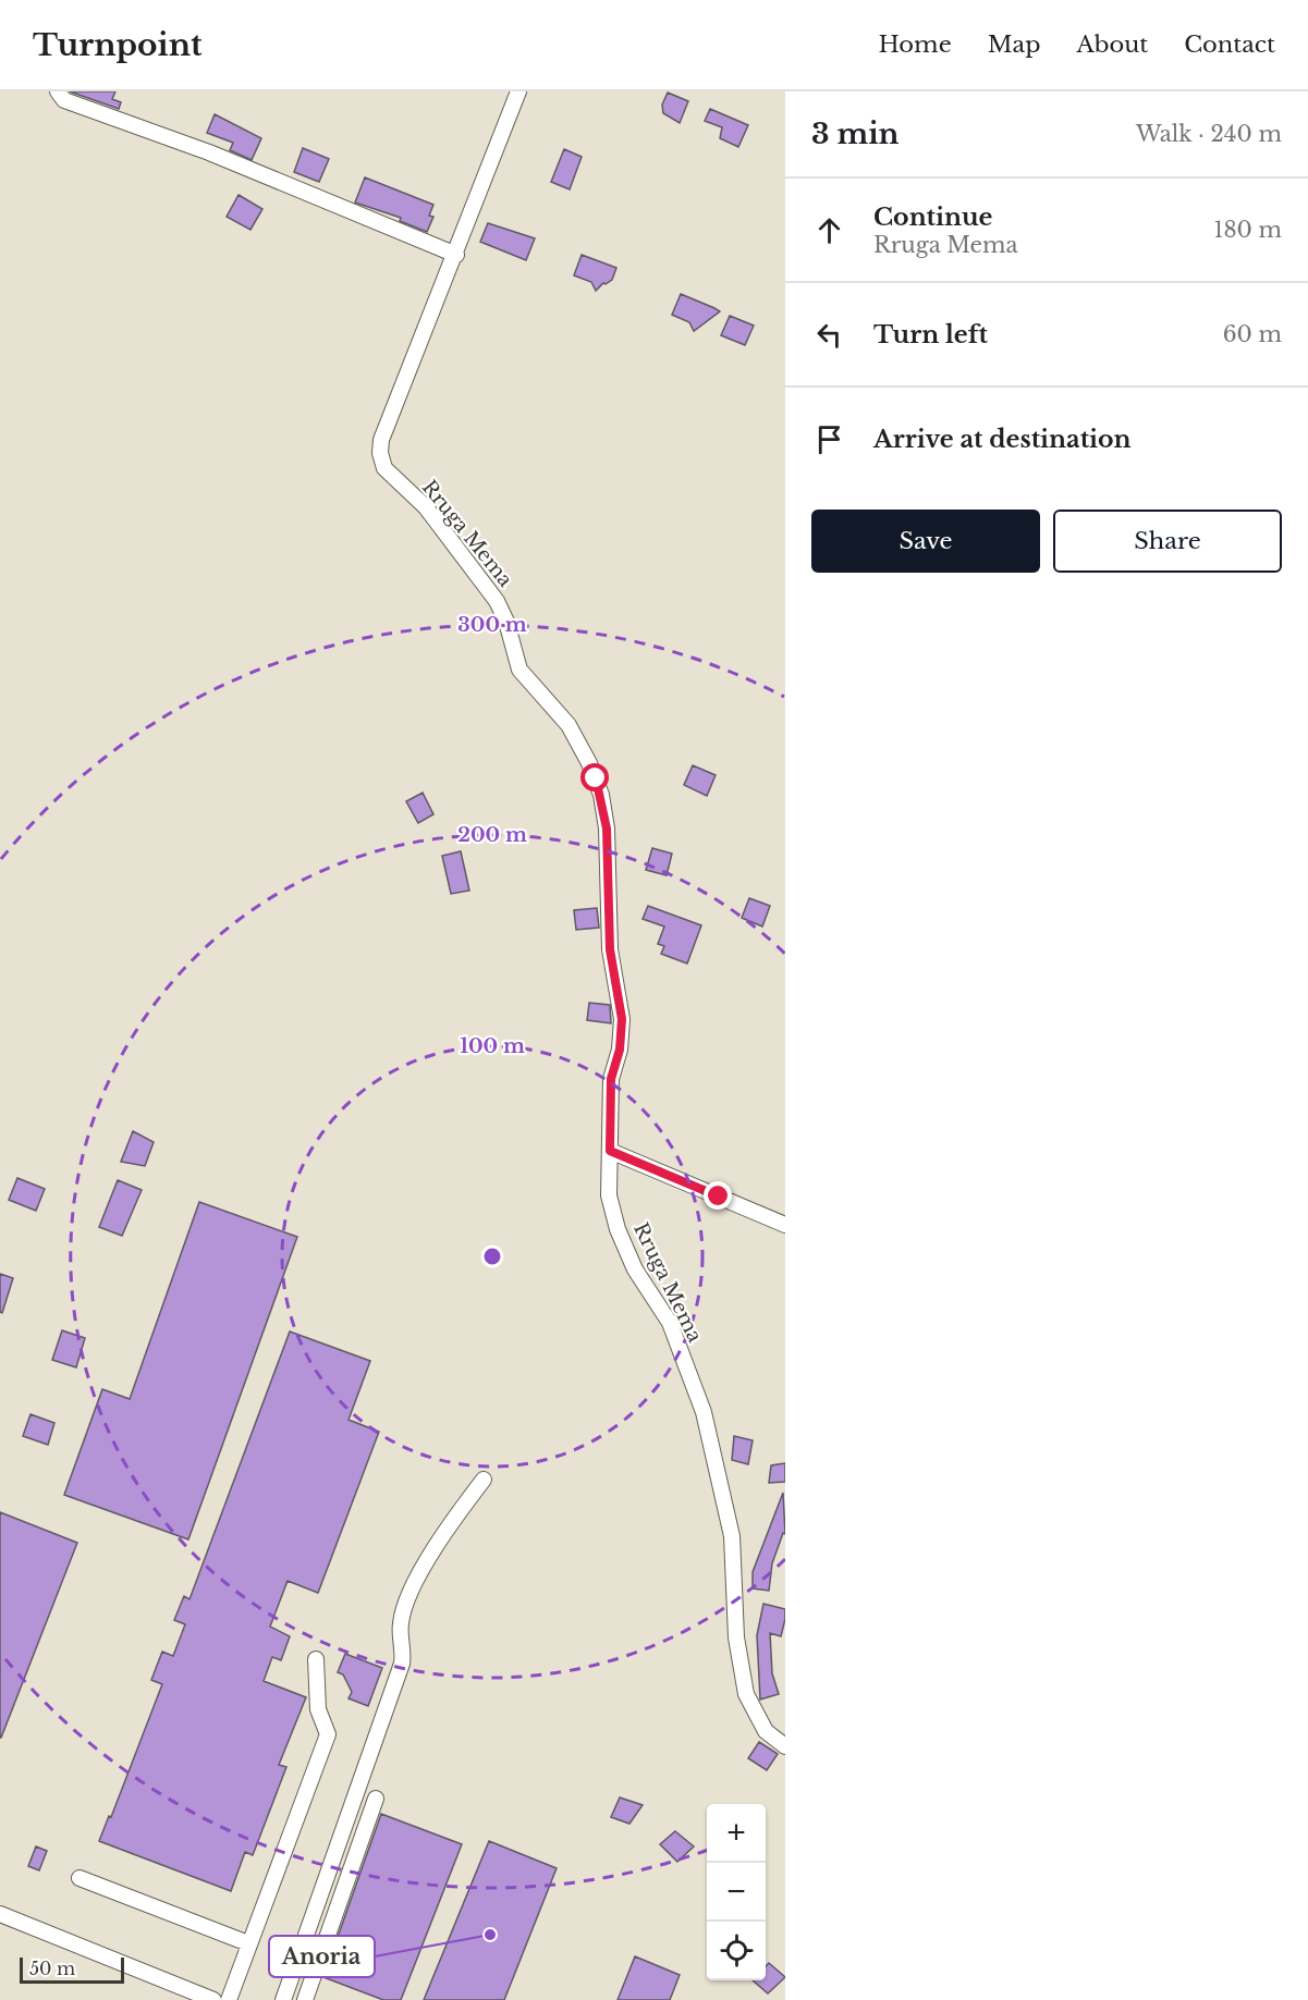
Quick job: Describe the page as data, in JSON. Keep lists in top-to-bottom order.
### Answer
{
  "streets": {
    "street": ["Rruga Mema"]
  },
  "places": ["Anoria"],
  "scale_bar": "50 m",
  "page": {
    "header": "Turnpoint",
    "nav": [
      "Home",
      "Map",
      "About",
      "Contact"
    ],
    "heading": ["3 min", "Walk · 240 m"],
    "list": [
      ["Continue", "Rruga Mema", "180 m"],
      ["Turn left", "60 m"],
      "Arrive at destination"
    ],
    "buttons": ["Save", "Share"],
    "map_buttons": ["+", "−"],
    "scale": "50 m"
  },
  "rings": ["300 m", "200 m", "100 m"]
}
